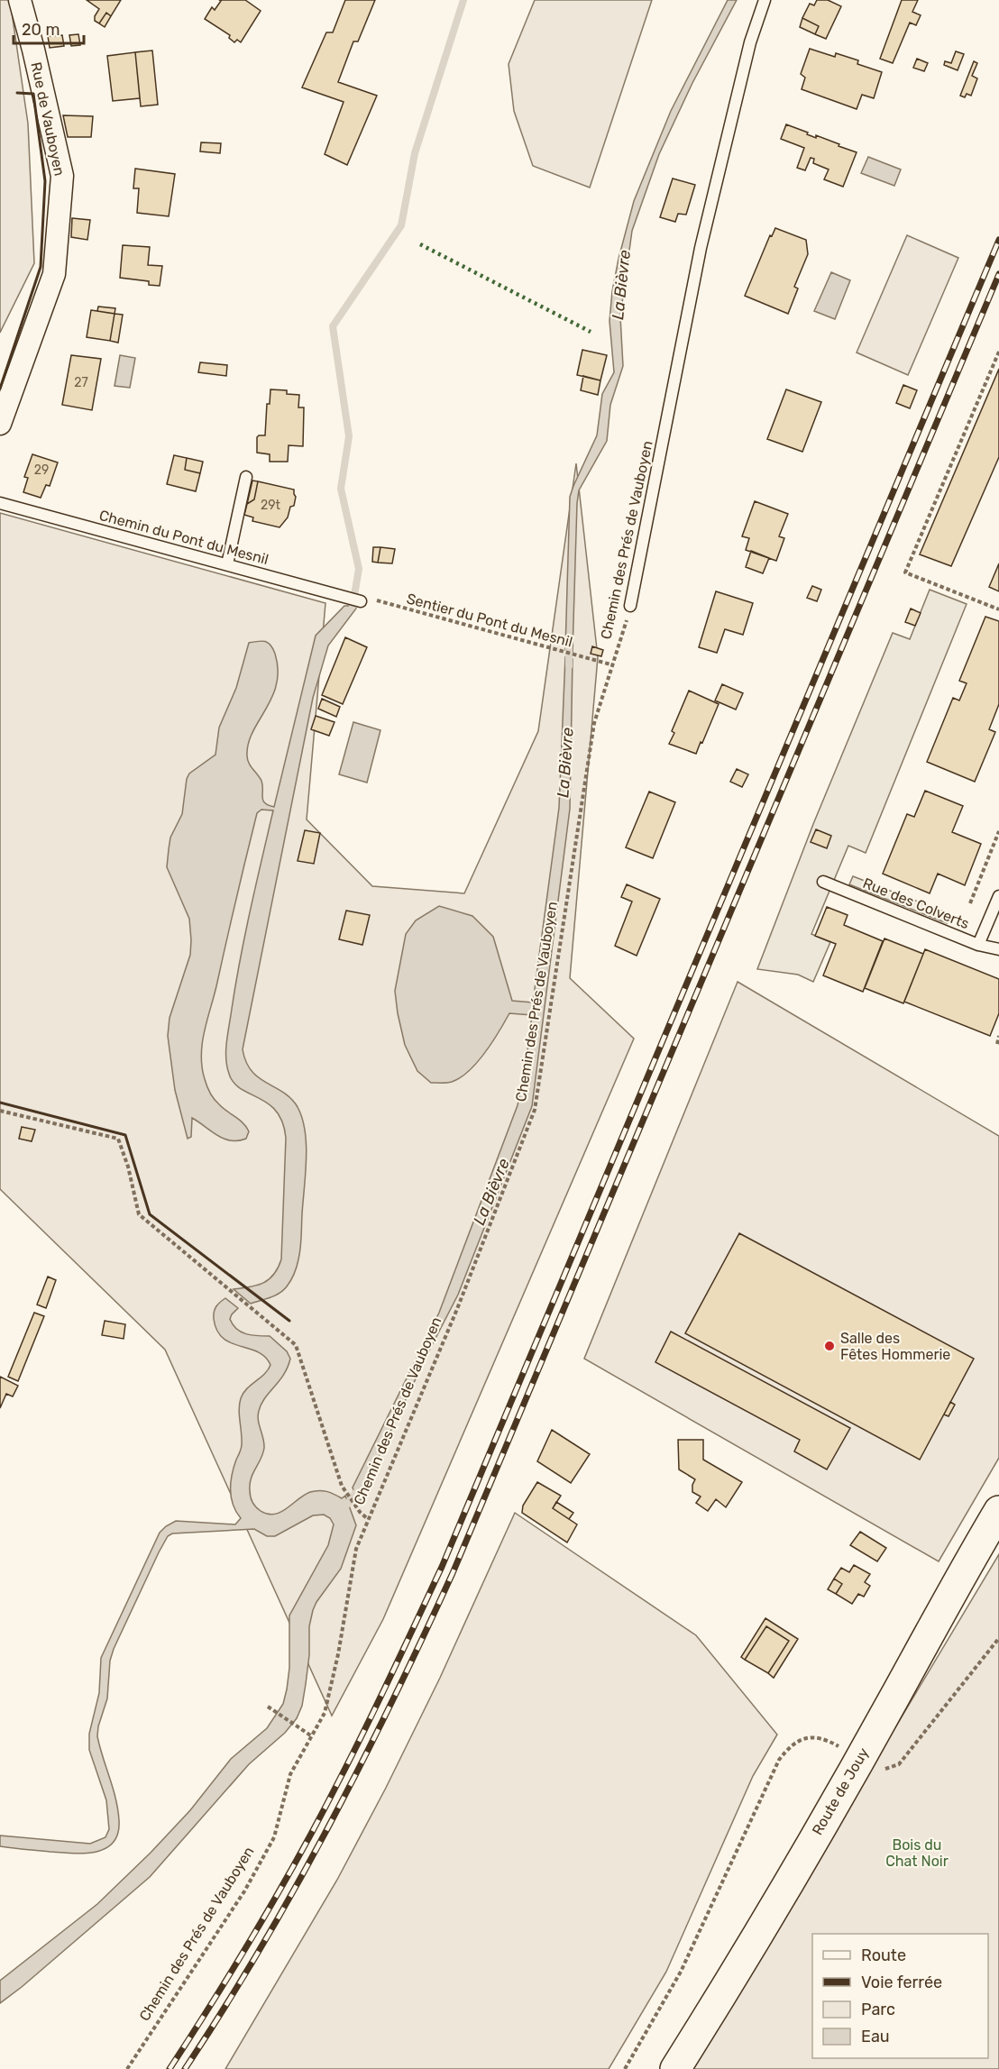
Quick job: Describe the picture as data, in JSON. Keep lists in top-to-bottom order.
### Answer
{
  "streets": {
    "main road": ["Route de Jouy"],
    "street": ["Rue de Vauboyen"],
    "lane": ["Chemin du Pont du Mesnil", "Chemin des Prés de Vauboyen", "Rue des Colverts"],
    "path": ["Sentier du Pont du Mesnil"]
  },
  "crossings": [
    ["Chemin du Pont du Mesnil", "Sentier du Pont du Mesnil"],
    ["Chemin des Prés de Vauboyen", "Sentier du Pont du Mesnil"]
  ],
  "water": ["La Bièvre"],
  "parks": ["Bois du Chat Noir"],
  "places": ["Salle des Fêtes Hommerie"],
  "house_numbers": ["27", "29", "29t"],
  "legend": [
    "Route",
    "Voie ferrée",
    "Parc",
    "Eau"
  ],
  "scale_bar": "20 m"
}
